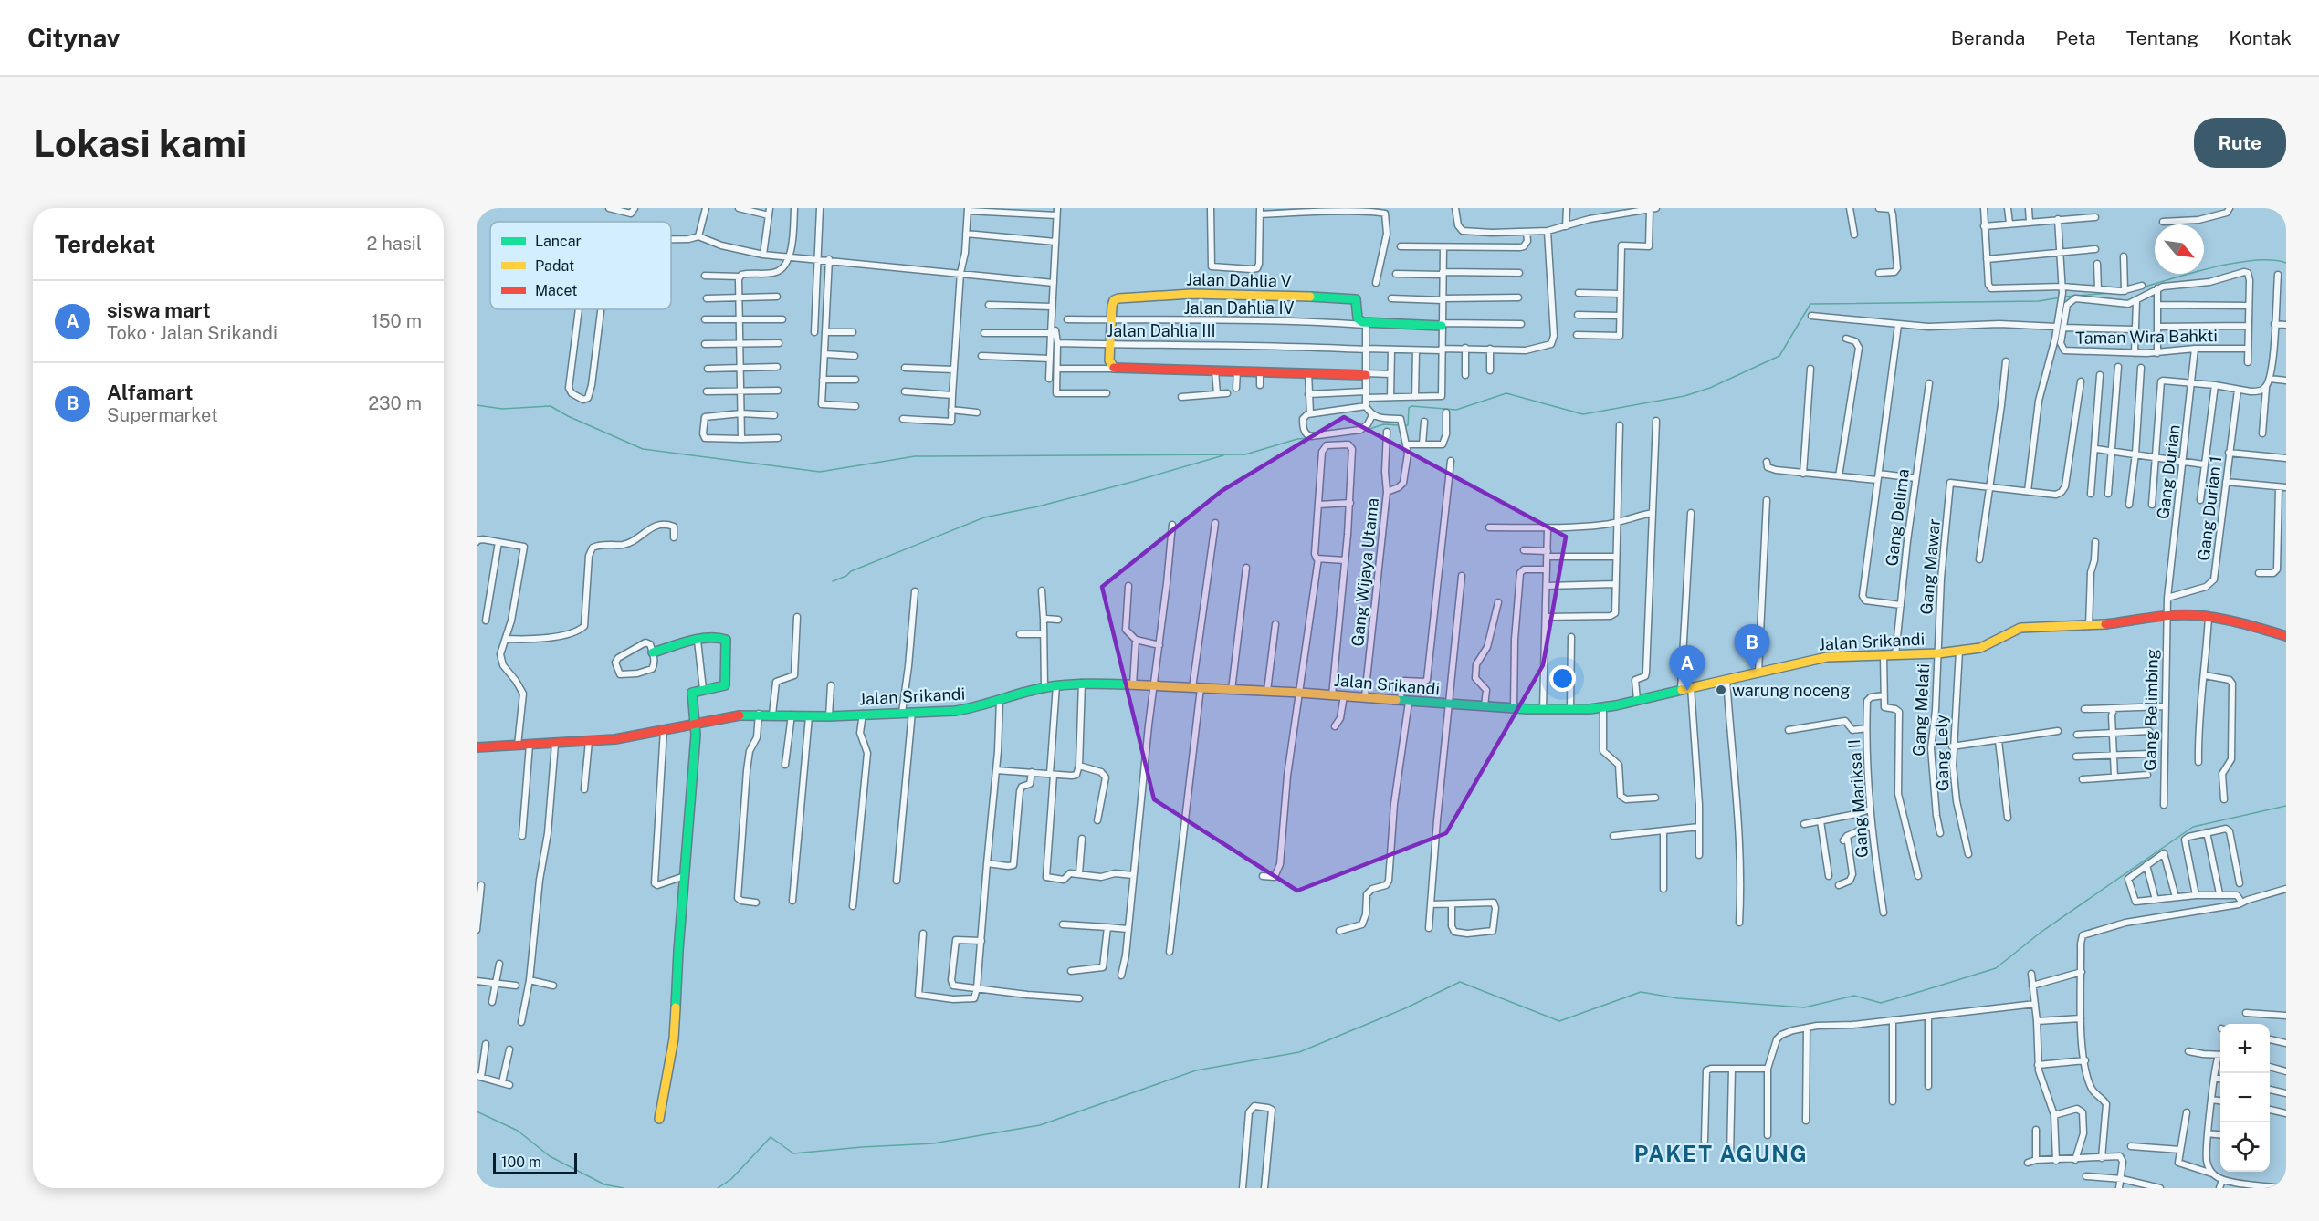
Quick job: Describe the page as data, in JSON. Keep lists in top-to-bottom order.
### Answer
{
  "streets": {
    "street": [
      "Jalan Dahlia V",
      "Jalan Dahlia IV",
      "Jalan Dahlia III",
      "Taman Wira Bahkti",
      "Gang Durian",
      "Gang Durian 1",
      "Gang Delima",
      "Gang Mawar",
      "Gang Wijaya Utama",
      "Jalan Srikandi",
      "Gang Melati",
      "Gang Belimbing",
      "Gang Lely",
      "Gang Mariksa II"
    ]
  },
  "crossings": [
    ["Jalan Dahlia V", "Jalan Dahlia IV"],
    ["Taman Wira Bahkti", "Gang Durian"],
    ["Gang Durian", "Gang Durian 1"],
    ["Gang Durian", "Jalan Srikandi"],
    ["Gang Durian", "Gang Belimbing"],
    ["Gang Delima", "Jalan Srikandi"],
    ["Gang Mawar", "Jalan Srikandi"],
    ["Gang Mawar", "Gang Melati"],
    ["Gang Wijaya Utama", "Jalan Srikandi"],
    ["Jalan Srikandi", "Gang Melati"],
    ["Jalan Srikandi", "Gang Belimbing"],
    ["Jalan Srikandi", "Gang Lely"]
  ],
  "districts": ["PAKET AGUNG"],
  "places": ["warung noceng"],
  "legend": ["Lancar", "Padat", "Macet"],
  "scale_bar": "100 m",
  "north": "bottom right",
  "page": {
    "header": "Citynav",
    "nav": [
      "Beranda",
      "Peta",
      "Tentang",
      "Kontak"
    ],
    "buttons": "Rute",
    "title": "Lokasi kami",
    "heading": ["Terdekat", "2 hasil"],
    "list": [
      {
        "mark": "A",
        "name": "siswa mart",
        "note": "Toko · Jalan Srikandi",
        "value": "150 m"
      },
      {
        "mark": "B",
        "name": "Alfamart",
        "note": "Supermarket",
        "value": "230 m"
      }
    ],
    "pins": ["B", "A"],
    "map_buttons": ["+", "−"],
    "scale": "100 m"
  }
}
